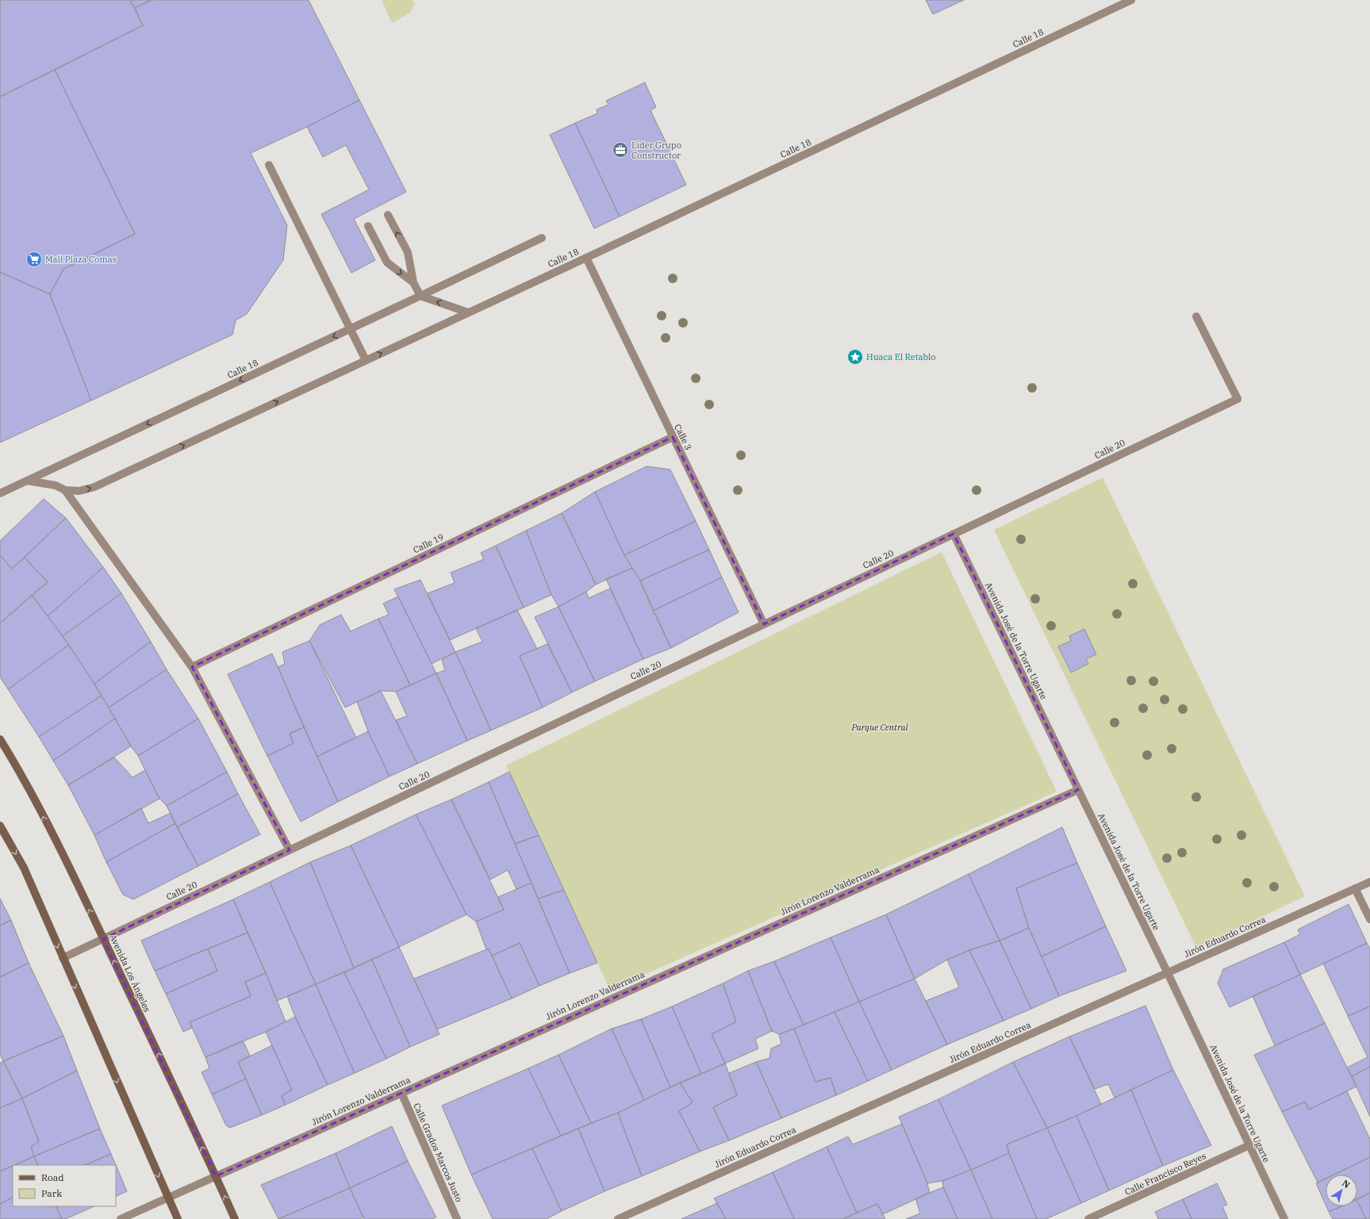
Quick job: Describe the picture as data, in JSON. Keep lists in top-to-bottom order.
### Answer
{
  "streets": {
    "main road": ["Avenida Los Ángeles"],
    "street": [
      "Calle 18",
      "Calle 3",
      "Calle 20",
      "Calle 19",
      "Avenida José de la Torre Ugarte",
      "Jirón Lorenzo Valderrama",
      "Jirón Eduardo Correa",
      "Calle Grados Marcos Justo",
      "Calle Francisco Reyes"
    ]
  },
  "crossings": [
    ["Calle 18", "Calle 3"],
    ["Calle 3", "Calle 20"],
    ["Calle 3", "Calle 19"],
    ["Calle 20", "Avenida José de la Torre Ugarte"],
    ["Calle 20", "Avenida Los Ángeles"],
    ["Avenida José de la Torre Ugarte", "Jirón Lorenzo Valderrama"],
    ["Avenida José de la Torre Ugarte", "Jirón Eduardo Correa"],
    ["Avenida José de la Torre Ugarte", "Calle Francisco Reyes"],
    ["Jirón Lorenzo Valderrama", "Avenida Los Ángeles"],
    ["Jirón Lorenzo Valderrama", "Calle Grados Marcos Justo"]
  ],
  "parks": ["Parque Central"],
  "places": {
    "office": ["Lider Grupo Constructor"],
    "supermarket": ["Mall Plaza Comas"],
    "place": ["Huaca El Retablo"]
  },
  "legend": ["Road", "Park"],
  "north": "top right"
}
